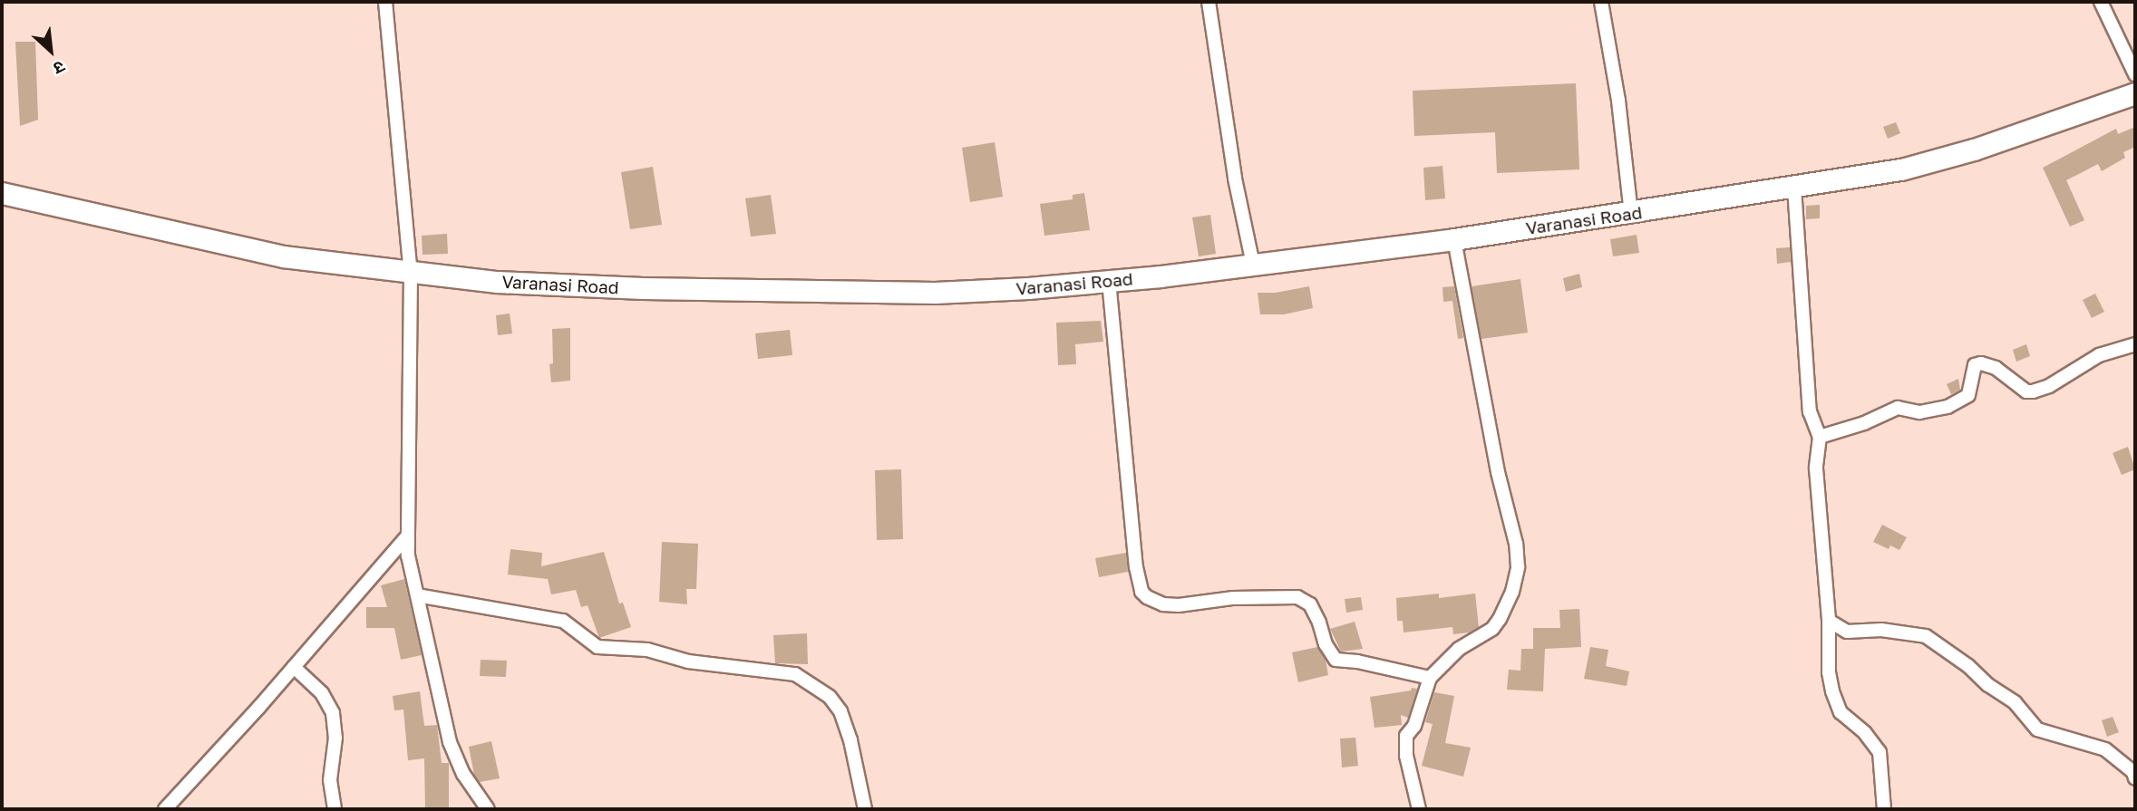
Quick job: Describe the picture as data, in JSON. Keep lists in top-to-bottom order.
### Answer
{
  "streets": {
    "highway": ["Varanasi Road"]
  },
  "north": "bottom right"
}
